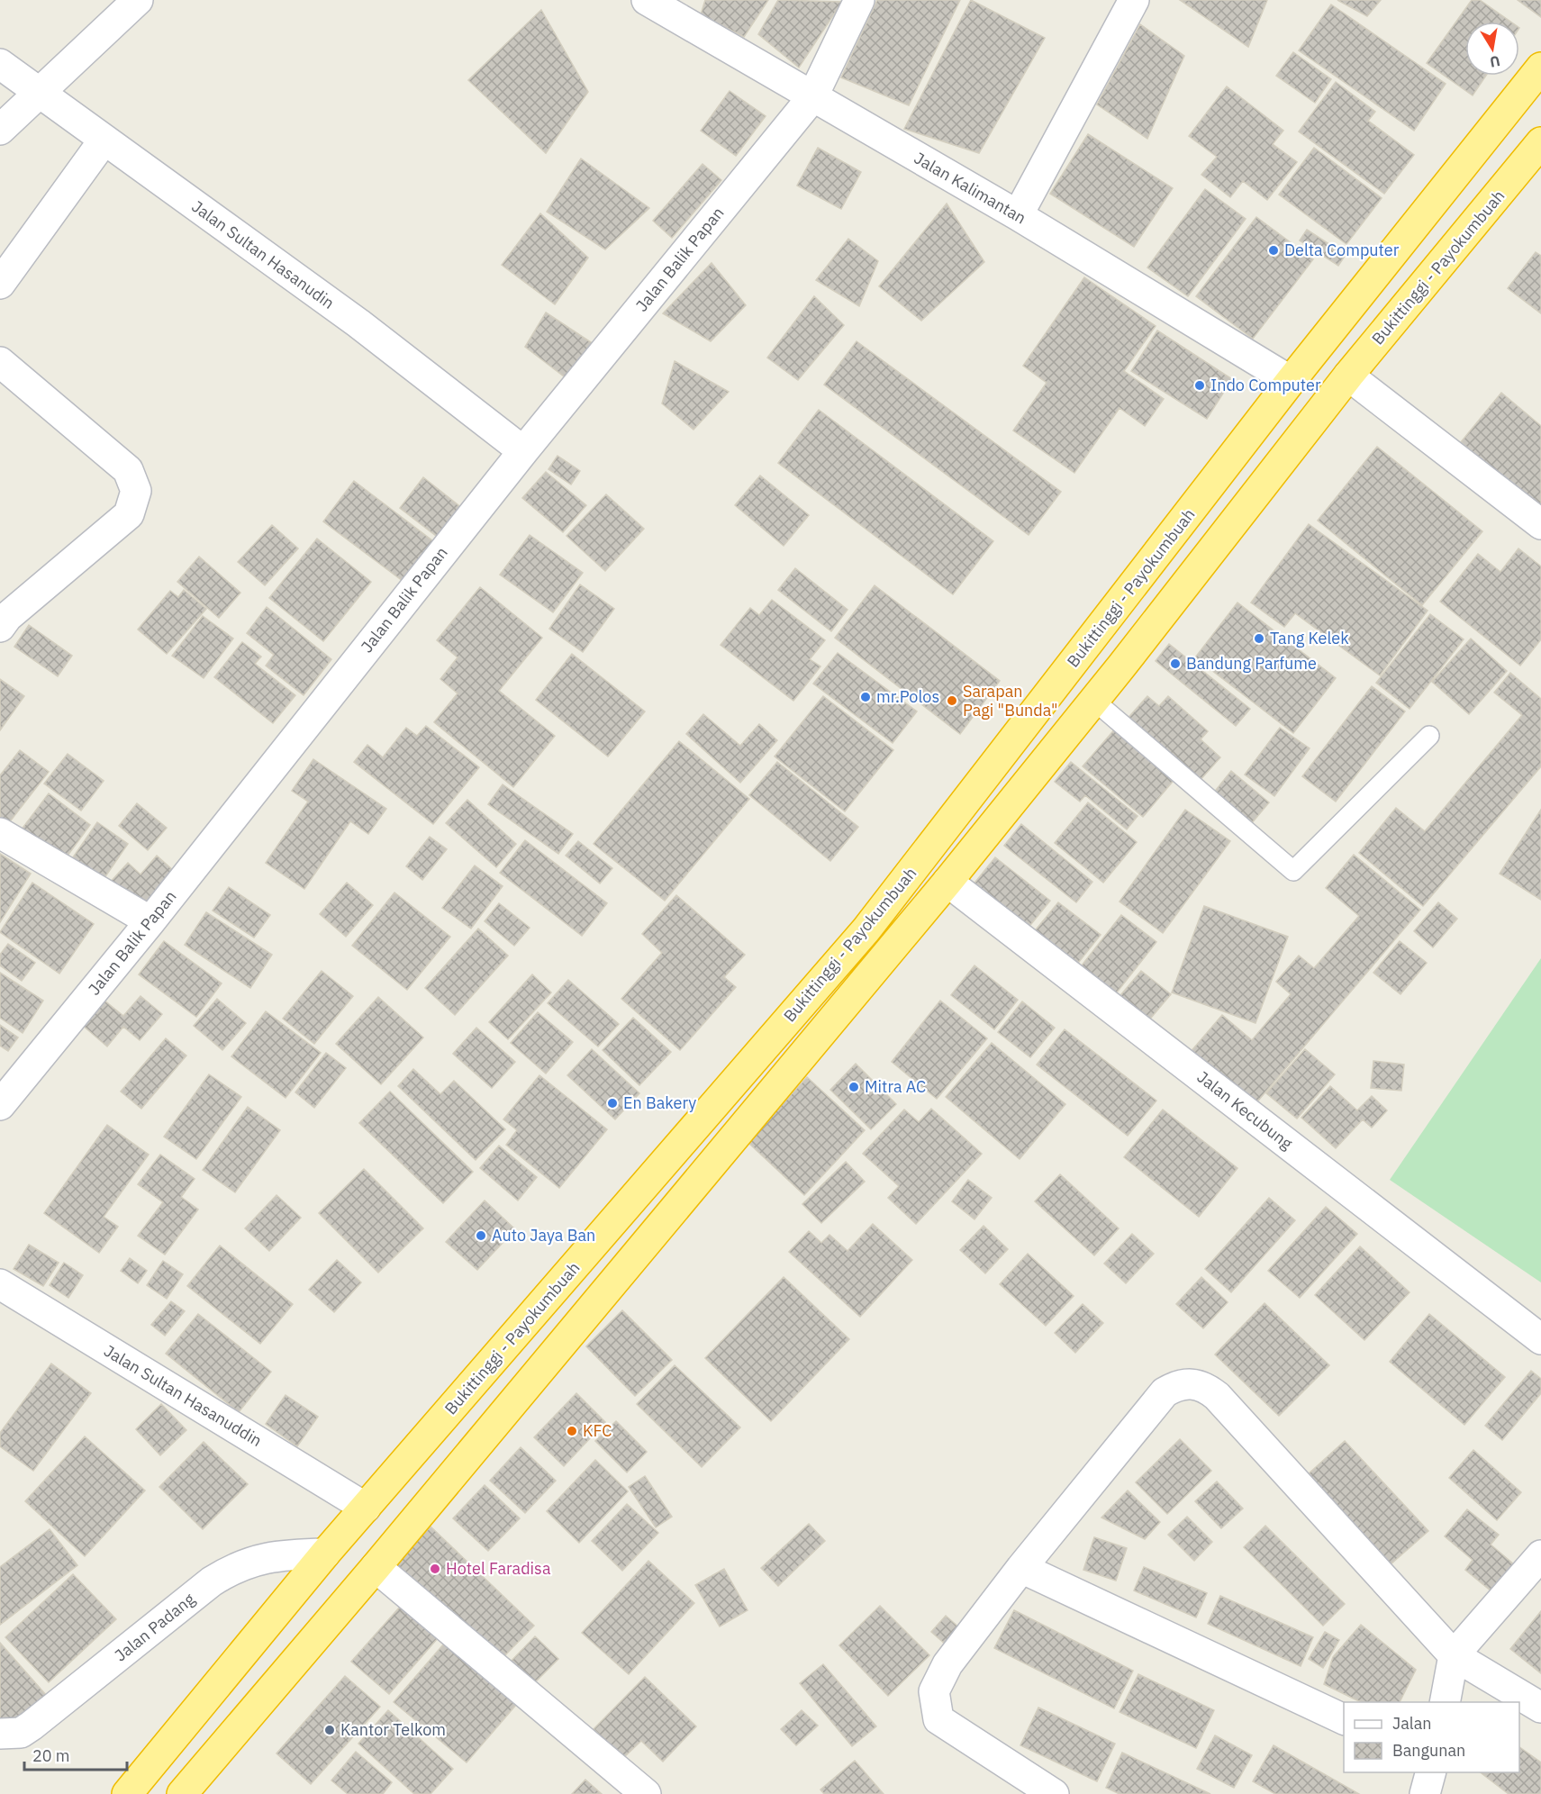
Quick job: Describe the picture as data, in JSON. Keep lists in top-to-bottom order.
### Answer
{
  "streets": {
    "highway": ["Bukittinggi - Payokumbuah"],
    "street": [
      "Jalan Kalimantan",
      "Jalan Sultan Hasanudin",
      "Jalan Balik Papan",
      "Jalan Kecubung",
      "Jalan Sultan Hasanuddin",
      "Jalan Padang"
    ]
  },
  "crossings": [
    ["Jalan Kalimantan", "Jalan Balik Papan"],
    ["Jalan Kalimantan", "Bukittinggi - Payokumbuah"],
    ["Jalan Sultan Hasanudin", "Jalan Balik Papan"],
    ["Bukittinggi - Payokumbuah", "Jalan Kecubung"],
    ["Bukittinggi - Payokumbuah", "Jalan Sultan Hasanuddin"],
    ["Bukittinggi - Payokumbuah", "Jalan Padang"]
  ],
  "places": [
    "Delta Computer",
    "Indo Computer",
    "Tang Kelek",
    "Bandung Parfume",
    "mr.Polos",
    "Sarapan Pagi \"Bunda\"",
    "Mitra AC",
    "En Bakery",
    "Auto Jaya Ban",
    "KFC",
    "Hotel Faradisa",
    "Kantor Telkom"
  ],
  "legend": ["Jalan", "Bangunan"],
  "scale_bar": "20 m",
  "north": "bottom"
}
